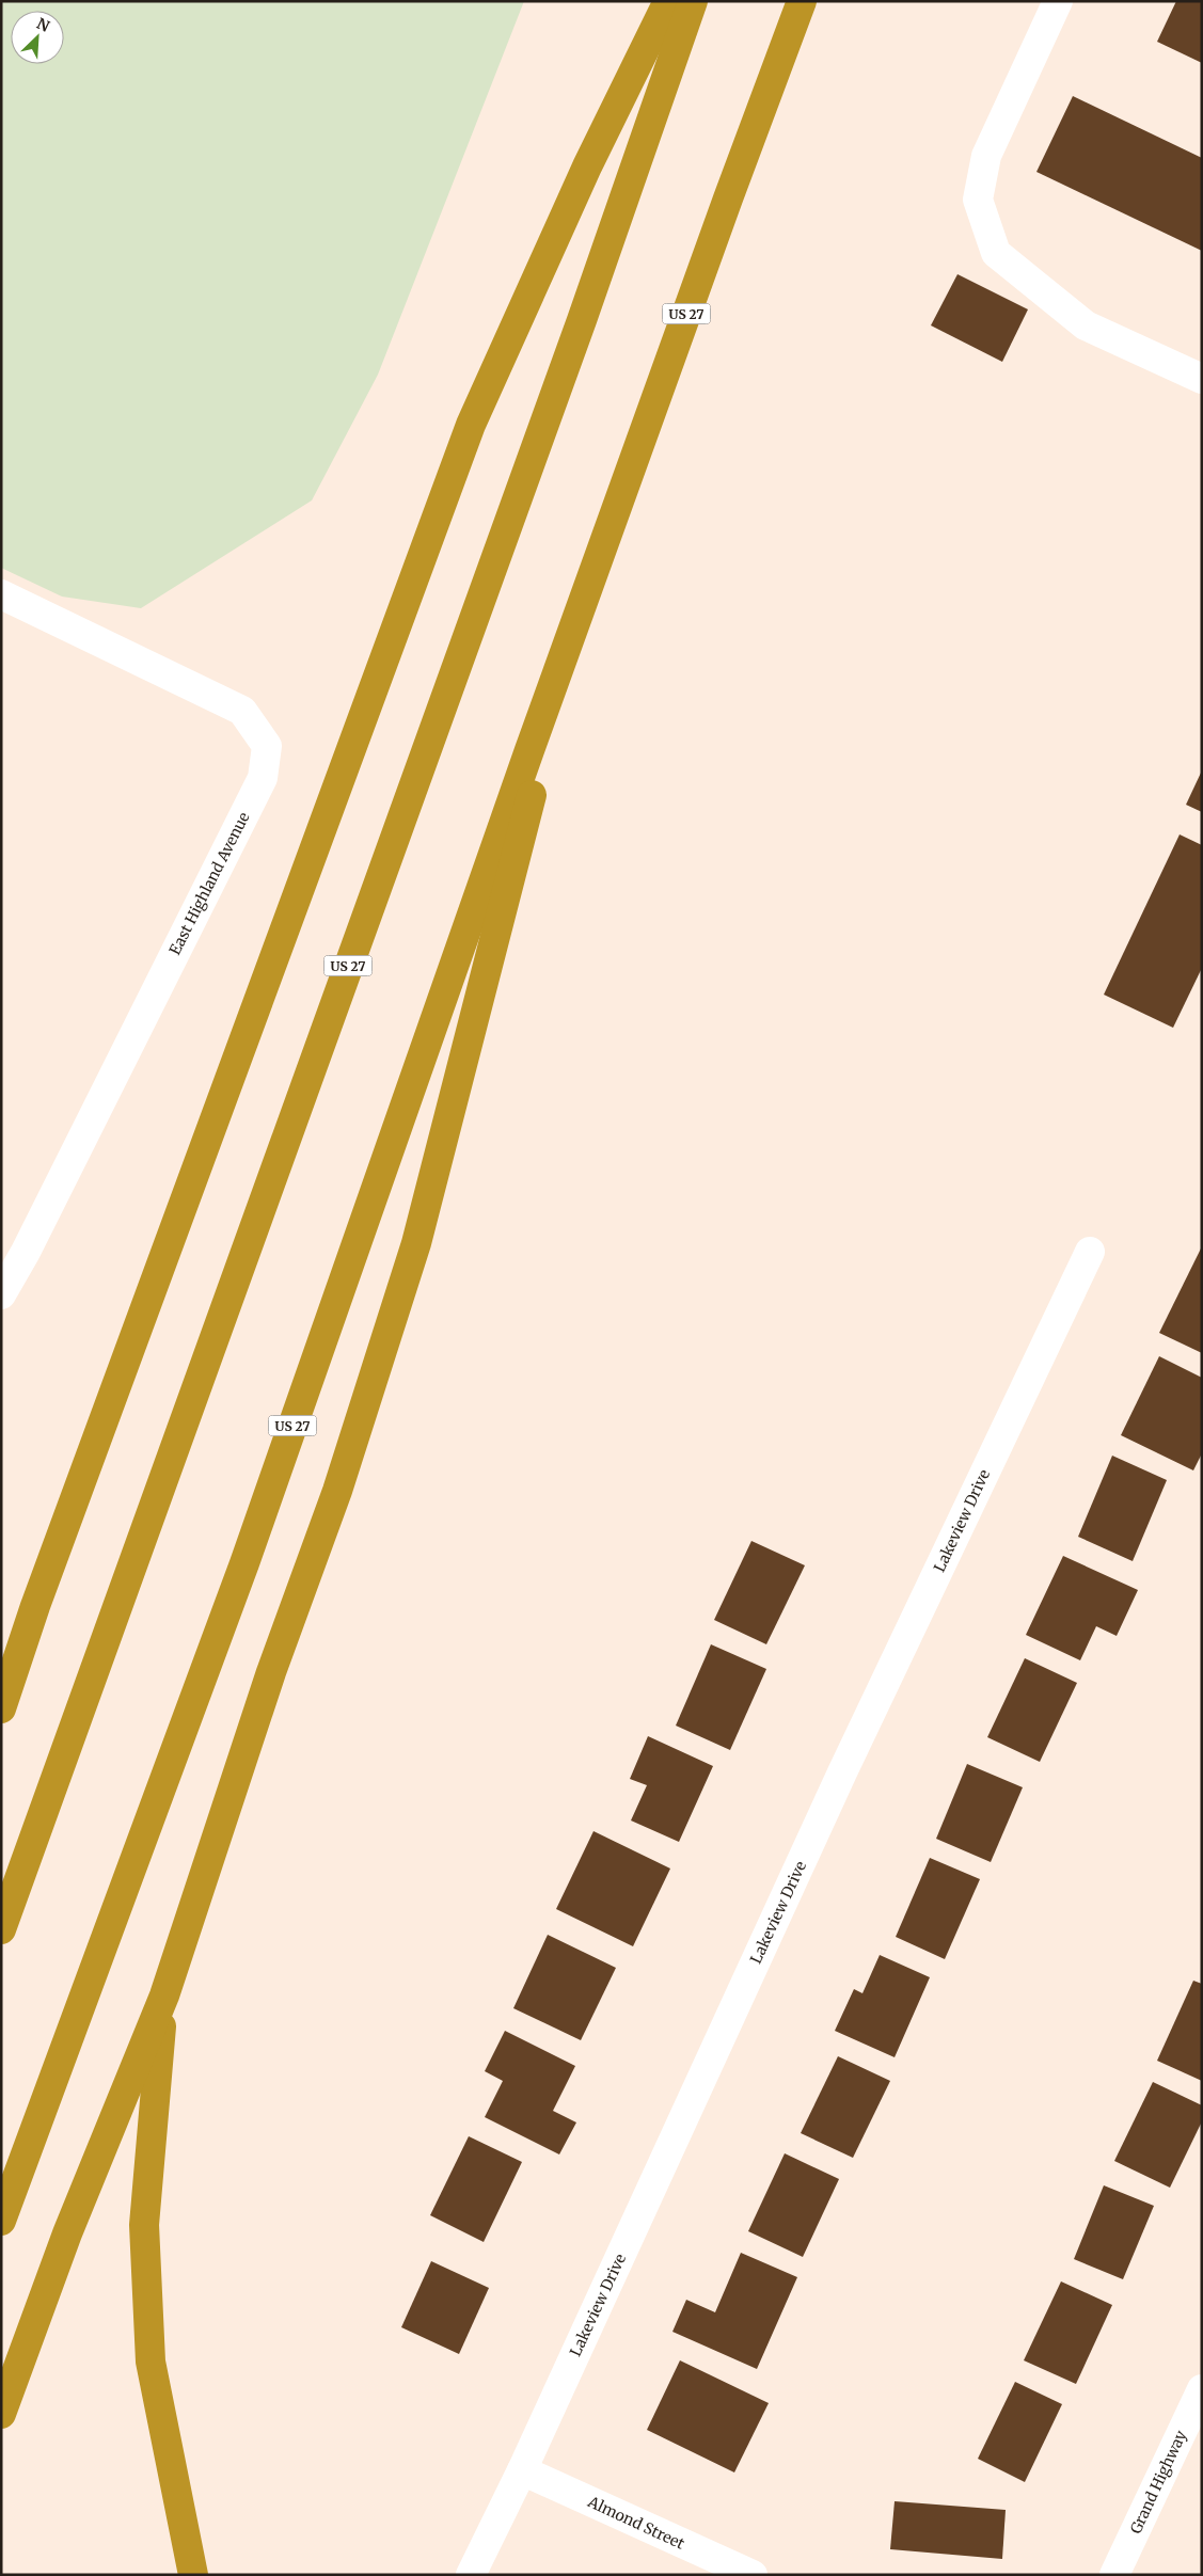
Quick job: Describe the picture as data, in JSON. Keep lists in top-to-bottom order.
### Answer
{
  "streets": {
    "highway": ["US 27"],
    "street": [
      "East Highland Avenue",
      "Lakeview Drive",
      "Grand Highway",
      "Almond Street"
    ]
  },
  "crossings": [
    ["Lakeview Drive", "Almond Street"]
  ],
  "north": "top right"
}
